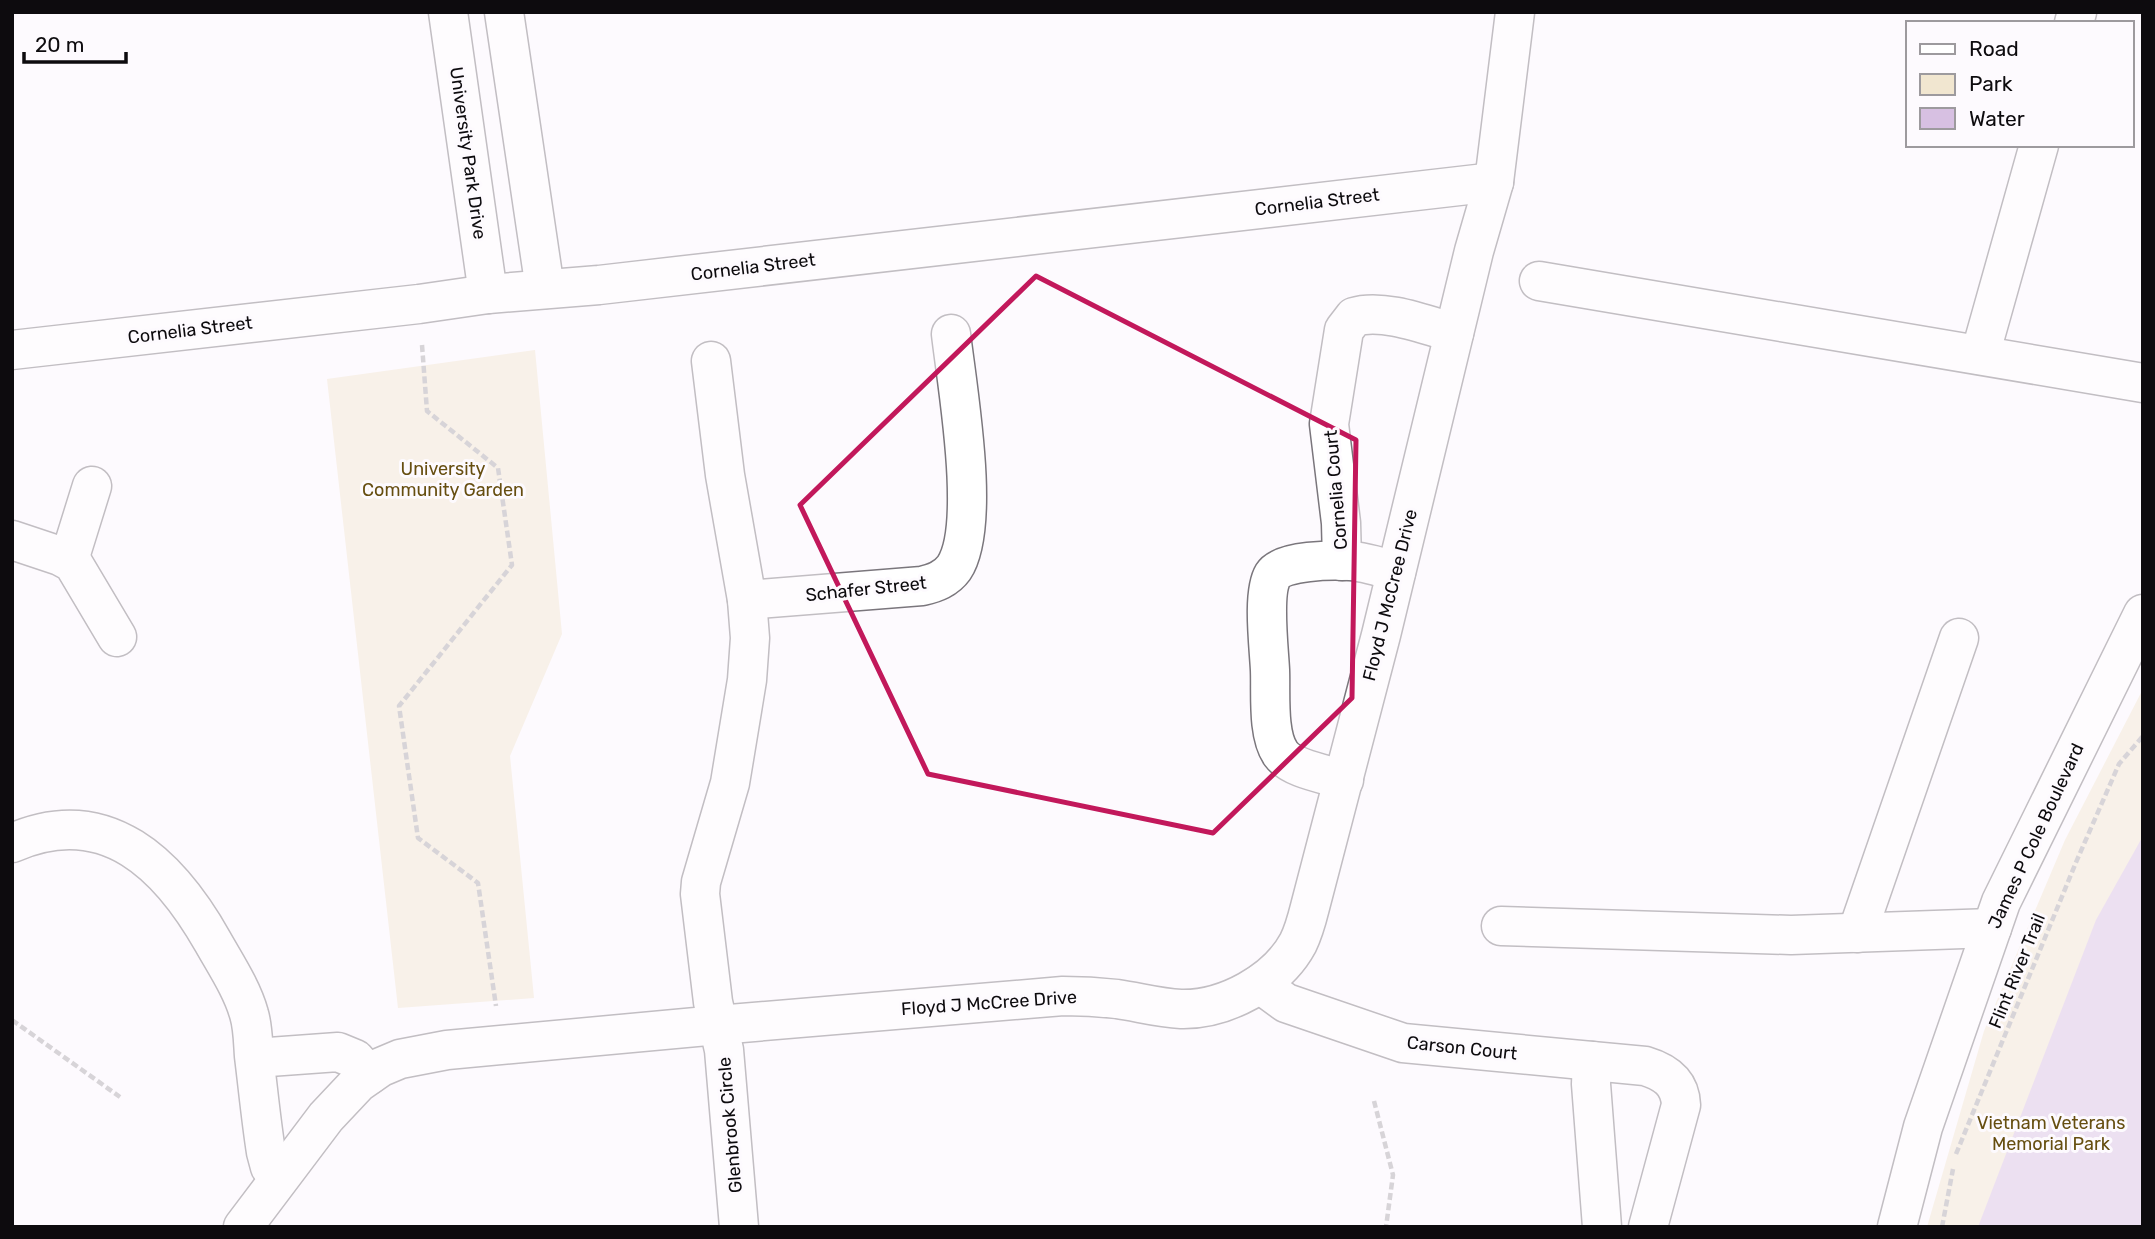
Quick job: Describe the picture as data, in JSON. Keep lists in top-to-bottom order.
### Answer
{
  "streets": {
    "street": [
      "University Park Drive",
      "Cornelia Street",
      "Cornelia Court",
      "Schafer Street",
      "Floyd J McCree Drive",
      "James P Cole Boulevard",
      "Carson Court",
      "Glenbrook Circle"
    ],
    "path": ["Flint River Trail"]
  },
  "crossings": [
    ["University Park Drive", "Cornelia Street"],
    ["Cornelia Street", "Floyd J McCree Drive"],
    ["Cornelia Court", "Floyd J McCree Drive"],
    ["Floyd J McCree Drive", "Carson Court"],
    ["Floyd J McCree Drive", "Glenbrook Circle"]
  ],
  "parks": ["University Community Garden", "Vietnam Veterans Memorial Park"],
  "legend": ["Road", "Park", "Water"],
  "scale_bar": "20 m"
}
